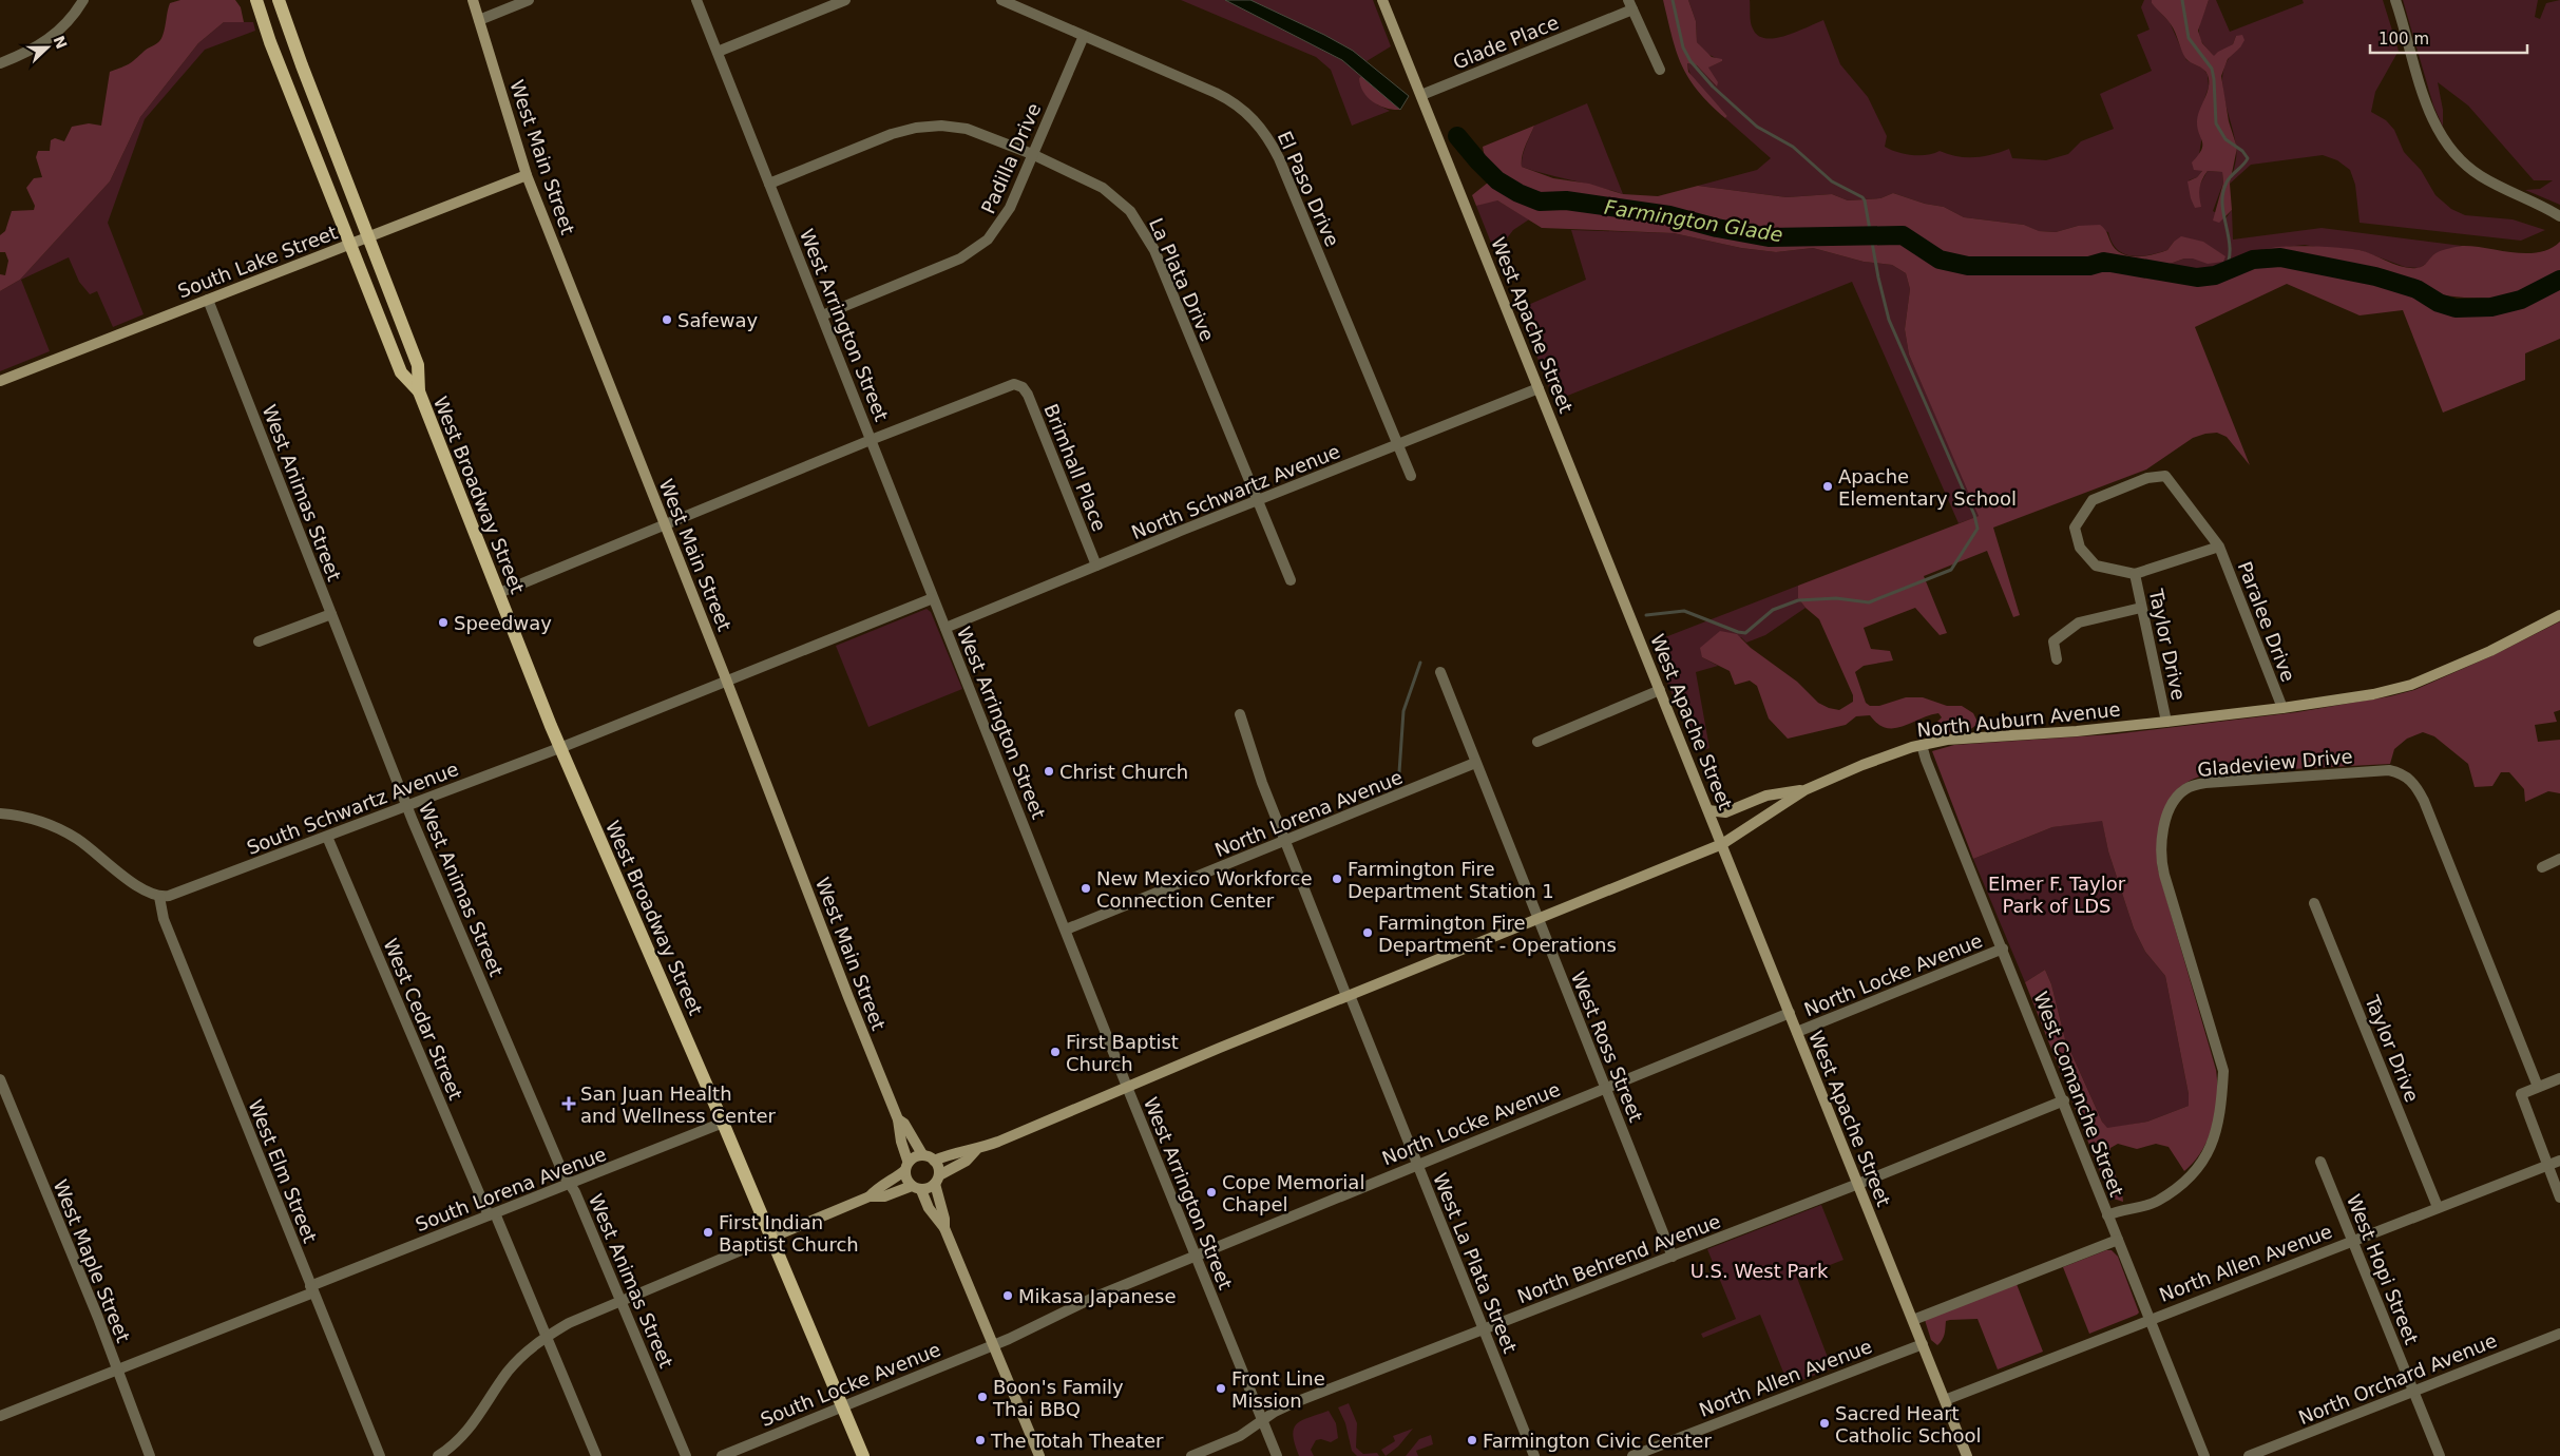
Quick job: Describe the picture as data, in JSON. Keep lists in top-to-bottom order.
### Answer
{
  "streets": {
    "main road": [
      "West Main Street",
      "South Lake Street",
      "West Apache Street",
      "West Broadway Street",
      "North Auburn Avenue"
    ],
    "street": [
      "Glade Place",
      "Padilla Drive",
      "El Paso Drive",
      "La Plata Drive",
      "West Arrington Street",
      "Brimhall Place",
      "North Schwartz Avenue",
      "West Animas Street",
      "Paralee Drive",
      "Taylor Drive",
      "Gladeview Drive",
      "South Schwartz Avenue",
      "North Lorena Avenue",
      "North Locke Avenue",
      "West Cedar Street",
      "West Ross Street",
      "West Comanche Street",
      "West Elm Street",
      "South Lorena Avenue",
      "North Behrend Avenue",
      "West Maple Street",
      "West La Plata Street",
      "North Allen Avenue",
      "West Hopi Street",
      "North Orchard Avenue",
      "South Locke Avenue"
    ]
  },
  "crossings": [
    ["Glade Place", "West Apache Street"],
    ["West Main Street", "South Lake Street"],
    ["West Main Street", "North Auburn Avenue"],
    ["West Main Street", "South Schwartz Avenue"],
    ["Padilla Drive", "El Paso Drive"],
    ["Padilla Drive", "La Plata Drive"],
    ["Padilla Drive", "West Arrington Street"],
    ["El Paso Drive", "North Schwartz Avenue"],
    ["South Lake Street", "West Animas Street"],
    ["South Lake Street", "West Broadway Street"],
    ["La Plata Drive", "West Arrington Street"],
    ["La Plata Drive", "North Schwartz Avenue"],
    ["West Arrington Street", "Brimhall Place"],
    ["West Arrington Street", "North Schwartz Avenue"],
    ["West Arrington Street", "North Auburn Avenue"],
    ["West Arrington Street", "North Lorena Avenue"],
    ["West Arrington Street", "North Locke Avenue"],
    ["West Arrington Street", "North Behrend Avenue"],
    ["West Apache Street", "North Schwartz Avenue"],
    ["West Apache Street", "North Auburn Avenue"],
    ["West Apache Street", "North Locke Avenue"],
    ["West Apache Street", "North Behrend Avenue"],
    ["West Apache Street", "North Allen Avenue"],
    ["Brimhall Place", "North Schwartz Avenue"],
    ["West Animas Street", "South Schwartz Avenue"],
    ["West Animas Street", "South Lorena Avenue"],
    ["West Broadway Street", "South Schwartz Avenue"],
    ["West Broadway Street", "South Lorena Avenue"],
    ["West Broadway Street", "South Locke Avenue"],
    ["Paralee Drive", "Taylor Drive"],
    ["Paralee Drive", "North Auburn Avenue"],
    ["Taylor Drive", "North Auburn Avenue"],
    ["Taylor Drive", "North Allen Avenue"],
    ["North Auburn Avenue", "West Ross Street"],
    ["North Auburn Avenue", "West Comanche Street"],
    ["North Auburn Avenue", "West La Plata Street"],
    ["Gladeview Drive", "West Comanche Street"],
    ["South Schwartz Avenue", "West Cedar Street"],
    ["South Schwartz Avenue", "West Elm Street"],
    ["North Lorena Avenue", "West Ross Street"],
    ["North Lorena Avenue", "West La Plata Street"],
    ["North Locke Avenue", "West Ross Street"],
    ["North Locke Avenue", "West Comanche Street"],
    ["North Locke Avenue", "West La Plata Street"],
    ["North Locke Avenue", "South Locke Avenue"],
    ["West Cedar Street", "South Lorena Avenue"],
    ["West Ross Street", "North Behrend Avenue"],
    ["West Comanche Street", "North Behrend Avenue"],
    ["West Comanche Street", "North Allen Avenue"],
    ["West Elm Street", "South Lorena Avenue"],
    ["South Lorena Avenue", "West Maple Street"],
    ["North Behrend Avenue", "West La Plata Street"],
    ["North Allen Avenue", "West Hopi Street"],
    ["West Hopi Street", "North Orchard Avenue"]
  ],
  "water": ["Farmington Glade"],
  "parks": ["Elmer F. Taylor Park of LDS", "U.S. West Park"],
  "places": {
    "other": [
      "Safeway",
      "Apache Elementary School",
      "Speedway",
      "Christ Church",
      "Farmington Fire Department Station 1",
      "New Mexico Workforce Connection Center",
      "Farmington Fire Department - Operations",
      "First Baptist Church",
      "Cope Memorial Chapel",
      "First Indian Baptist Church",
      "Mikasa Japanese",
      "Front Line Mission",
      "Boon's Family Thai BBQ",
      "Sacred Heart Catholic School",
      "The Totah Theater",
      "Farmington Civic Center"
    ],
    "health": ["San Juan Health and Wellness Center"]
  },
  "scale_bar": "100 m",
  "north": "right"
}
